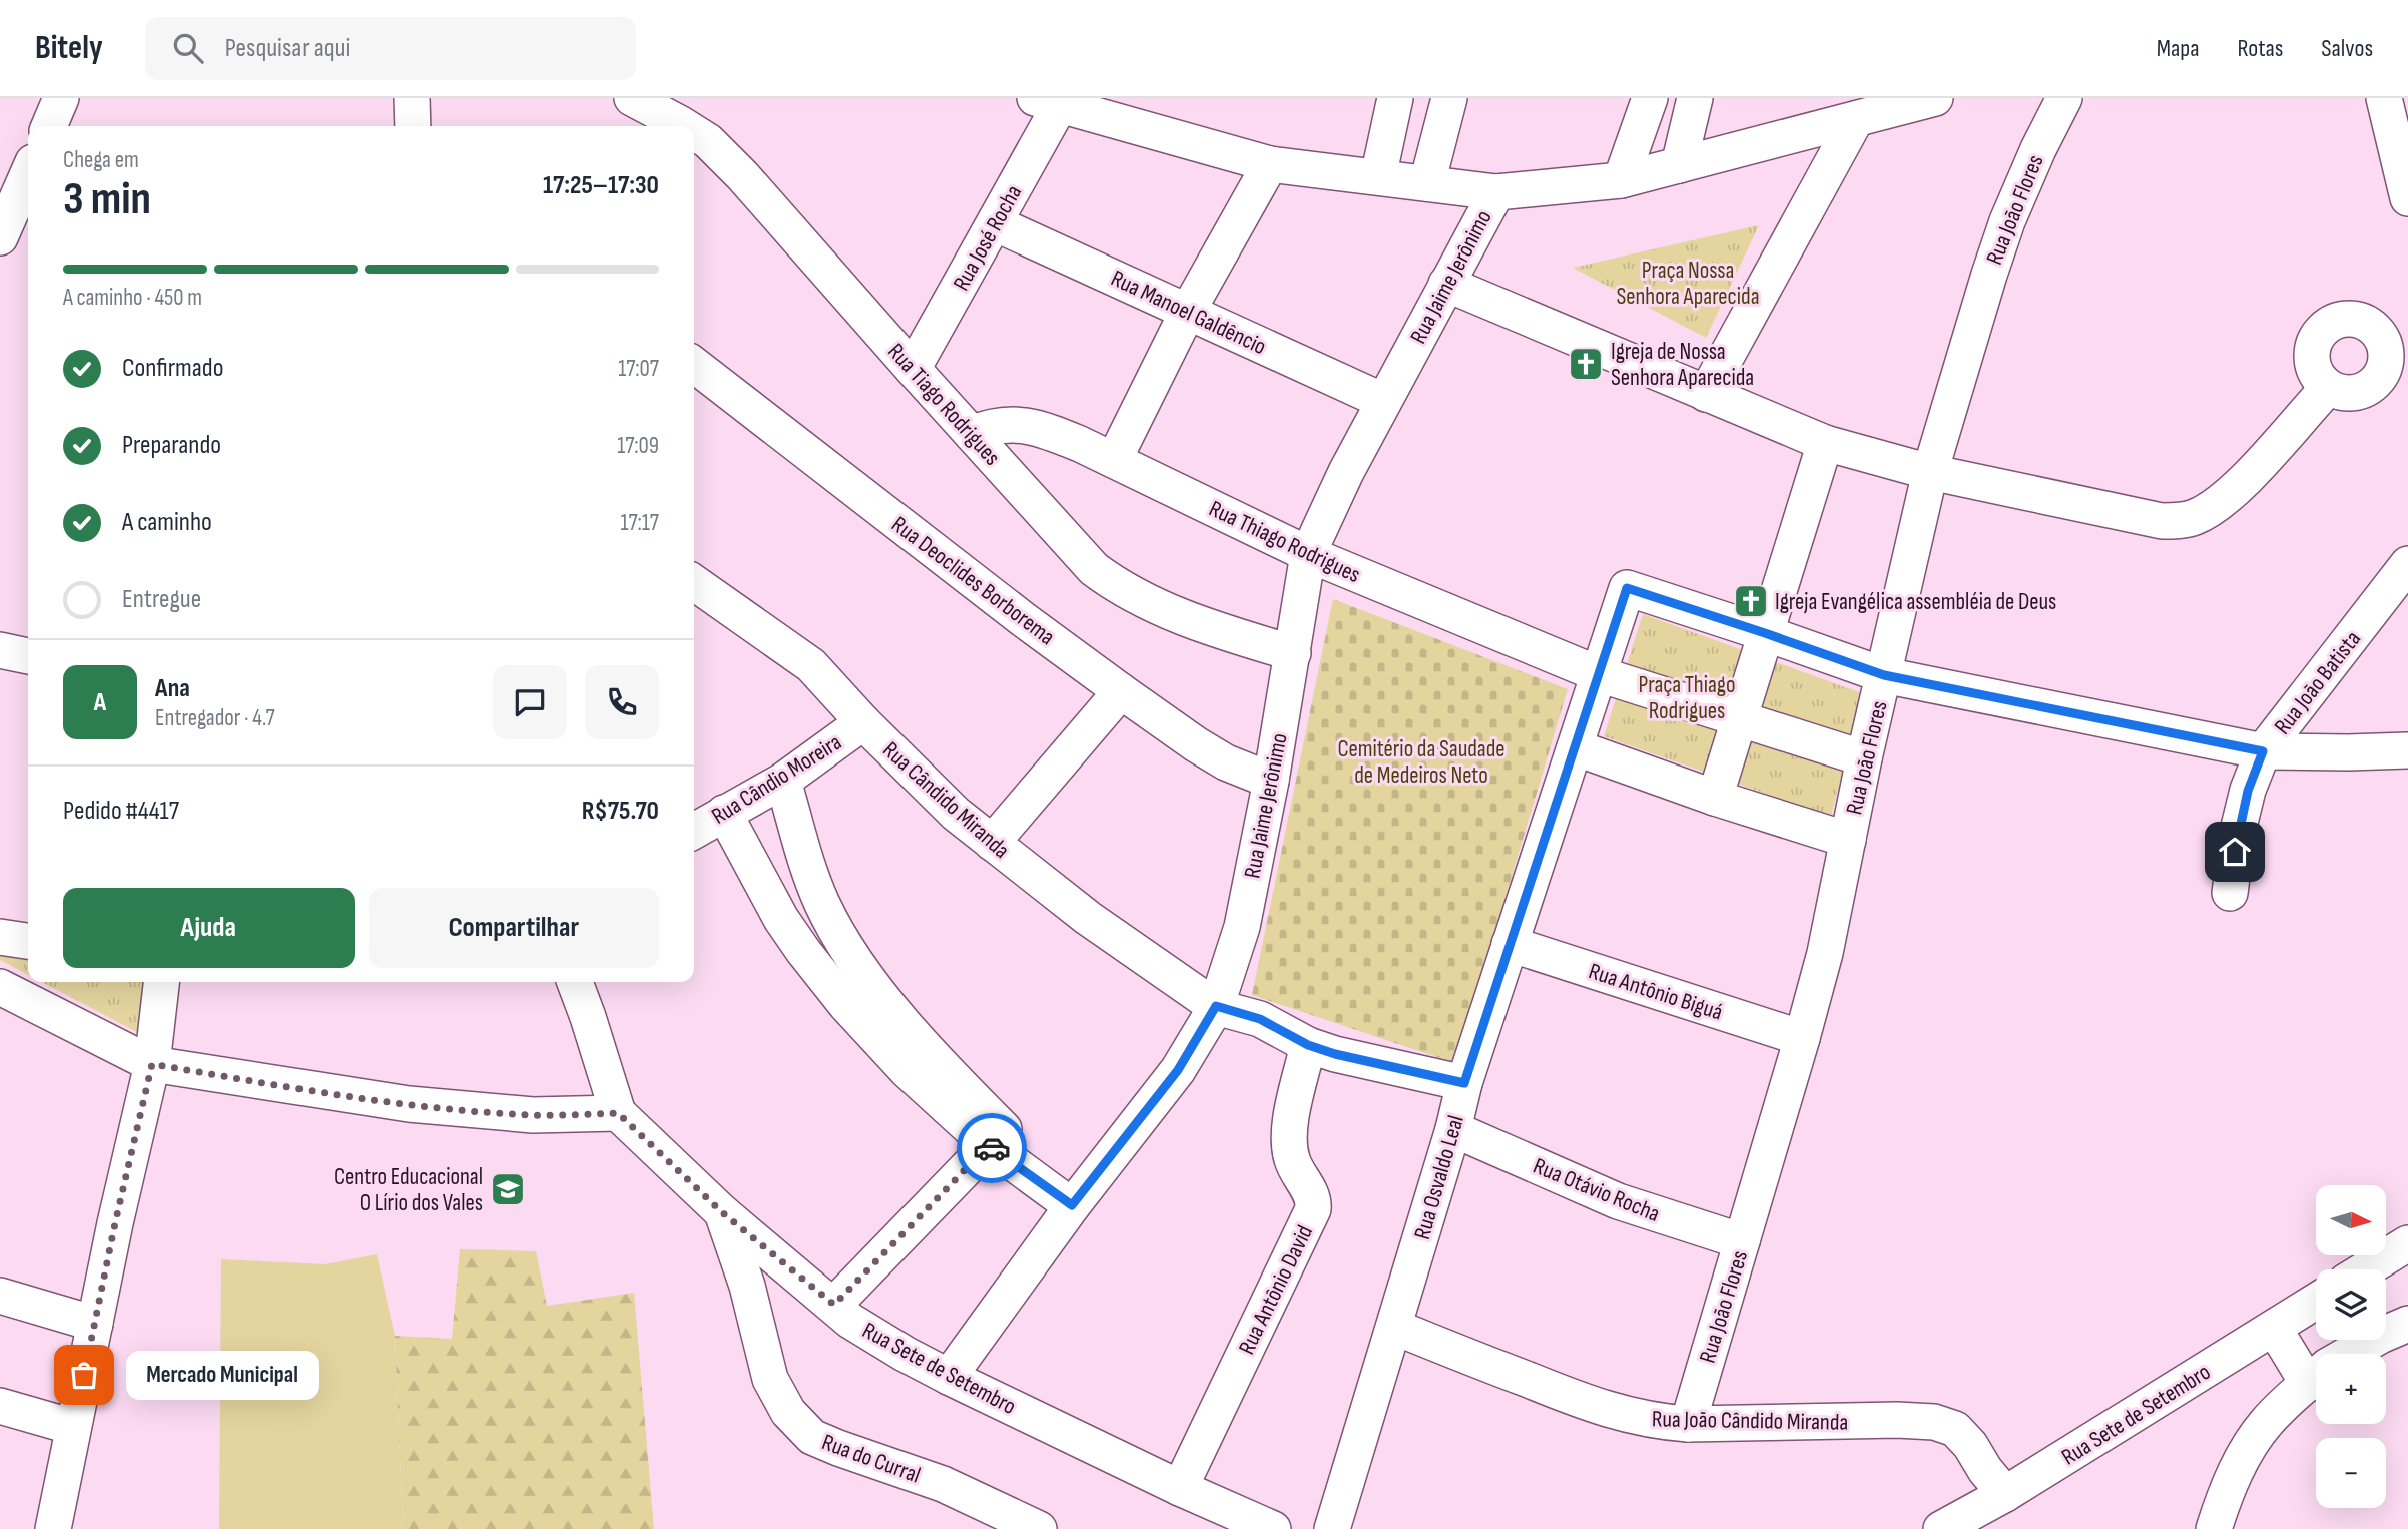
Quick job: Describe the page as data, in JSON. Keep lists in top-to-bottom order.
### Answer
{
  "streets": {
    "street": [
      "Rua João Flores",
      "Rua José Rocha",
      "Rua Jaime Jerônimo",
      "Rua Manoel Galdêncio",
      "Rua Tiago Rodrigues",
      "Rua Thiago Rodrigues",
      "Rua Deoclides Borborema",
      "Rua João Batista",
      "Rua Cândio Moreira",
      "Rua Cândido Miranda",
      "Rua Antônio Biguá",
      "Rua Osvaldo Leal",
      "Rua Otávio Rocha",
      "Rua Antônio David",
      "Rua Sete de Setembro",
      "Rua João Cândido Miranda",
      "Rua do Curral"
    ]
  },
  "crossings": [
    ["Rua João Flores", "Rua Antônio Biguá"],
    ["Rua João Flores", "Rua Otávio Rocha"],
    ["Rua João Flores", "Rua João Cândido Miranda"],
    ["Rua José Rocha", "Rua Manoel Galdêncio"],
    ["Rua José Rocha", "Rua Tiago Rodrigues"],
    ["Rua Jaime Jerônimo", "Rua Manoel Galdêncio"],
    ["Rua Jaime Jerônimo", "Rua Tiago Rodrigues"],
    ["Rua Jaime Jerônimo", "Rua Thiago Rodrigues"],
    ["Rua Jaime Jerônimo", "Rua Deoclides Borborema"],
    ["Rua Jaime Jerônimo", "Rua Cândido Miranda"],
    ["Rua Jaime Jerônimo", "Rua Sete de Setembro"],
    ["Rua Tiago Rodrigues", "Rua Thiago Rodrigues"],
    ["Rua Cândio Moreira", "Rua Cândido Miranda"],
    ["Rua Cândido Miranda", "Rua Osvaldo Leal"],
    ["Rua Cândido Miranda", "Rua Antônio David"],
    ["Rua Antônio Biguá", "Rua Osvaldo Leal"],
    ["Rua Osvaldo Leal", "Rua Otávio Rocha"],
    ["Rua Osvaldo Leal", "Rua João Cândido Miranda"],
    ["Rua Antônio David", "Rua Sete de Setembro"],
    ["Rua Sete de Setembro", "Rua João Cândido Miranda"],
    ["Rua Sete de Setembro", "Rua do Curral"]
  ],
  "parks": ["Praça Nossa Senhora Aparecida", "Praça Thiago Rodrigues", "Cemitério da Saudade de Medeiros Neto"],
  "places": {
    "church": ["Igreja de Nossa Senhora Aparecida", "Igreja Evangélica assembléia de Deus"],
    "school or university": ["Centro Educacional O Lírio dos Vales"],
    "other": ["Mercado Municipal"]
  },
  "north": "right",
  "page": {
    "header": "Bitely",
    "search": "Pesquisar aqui",
    "nav": ["Mapa", "Rotas", "Salvos"],
    "heading": ["3 min", "Chega em", "17:25–17:30"],
    "panel": [
      "Ana",
      "Entregador · 4.7",
      "Pedido #4417",
      "R$75.70"
    ],
    "bar": "A caminho · 450 m",
    "list": [
      ["Confirmado", "17:07"],
      ["Preparando", "17:09"],
      ["A caminho", "17:17"],
      "Entregue"
    ],
    "round": "A",
    "buttons": ["Ajuda", "Compartilhar"],
    "map_buttons": ["+", "−"],
    "bubble": "Mercado Municipal"
  }
}
